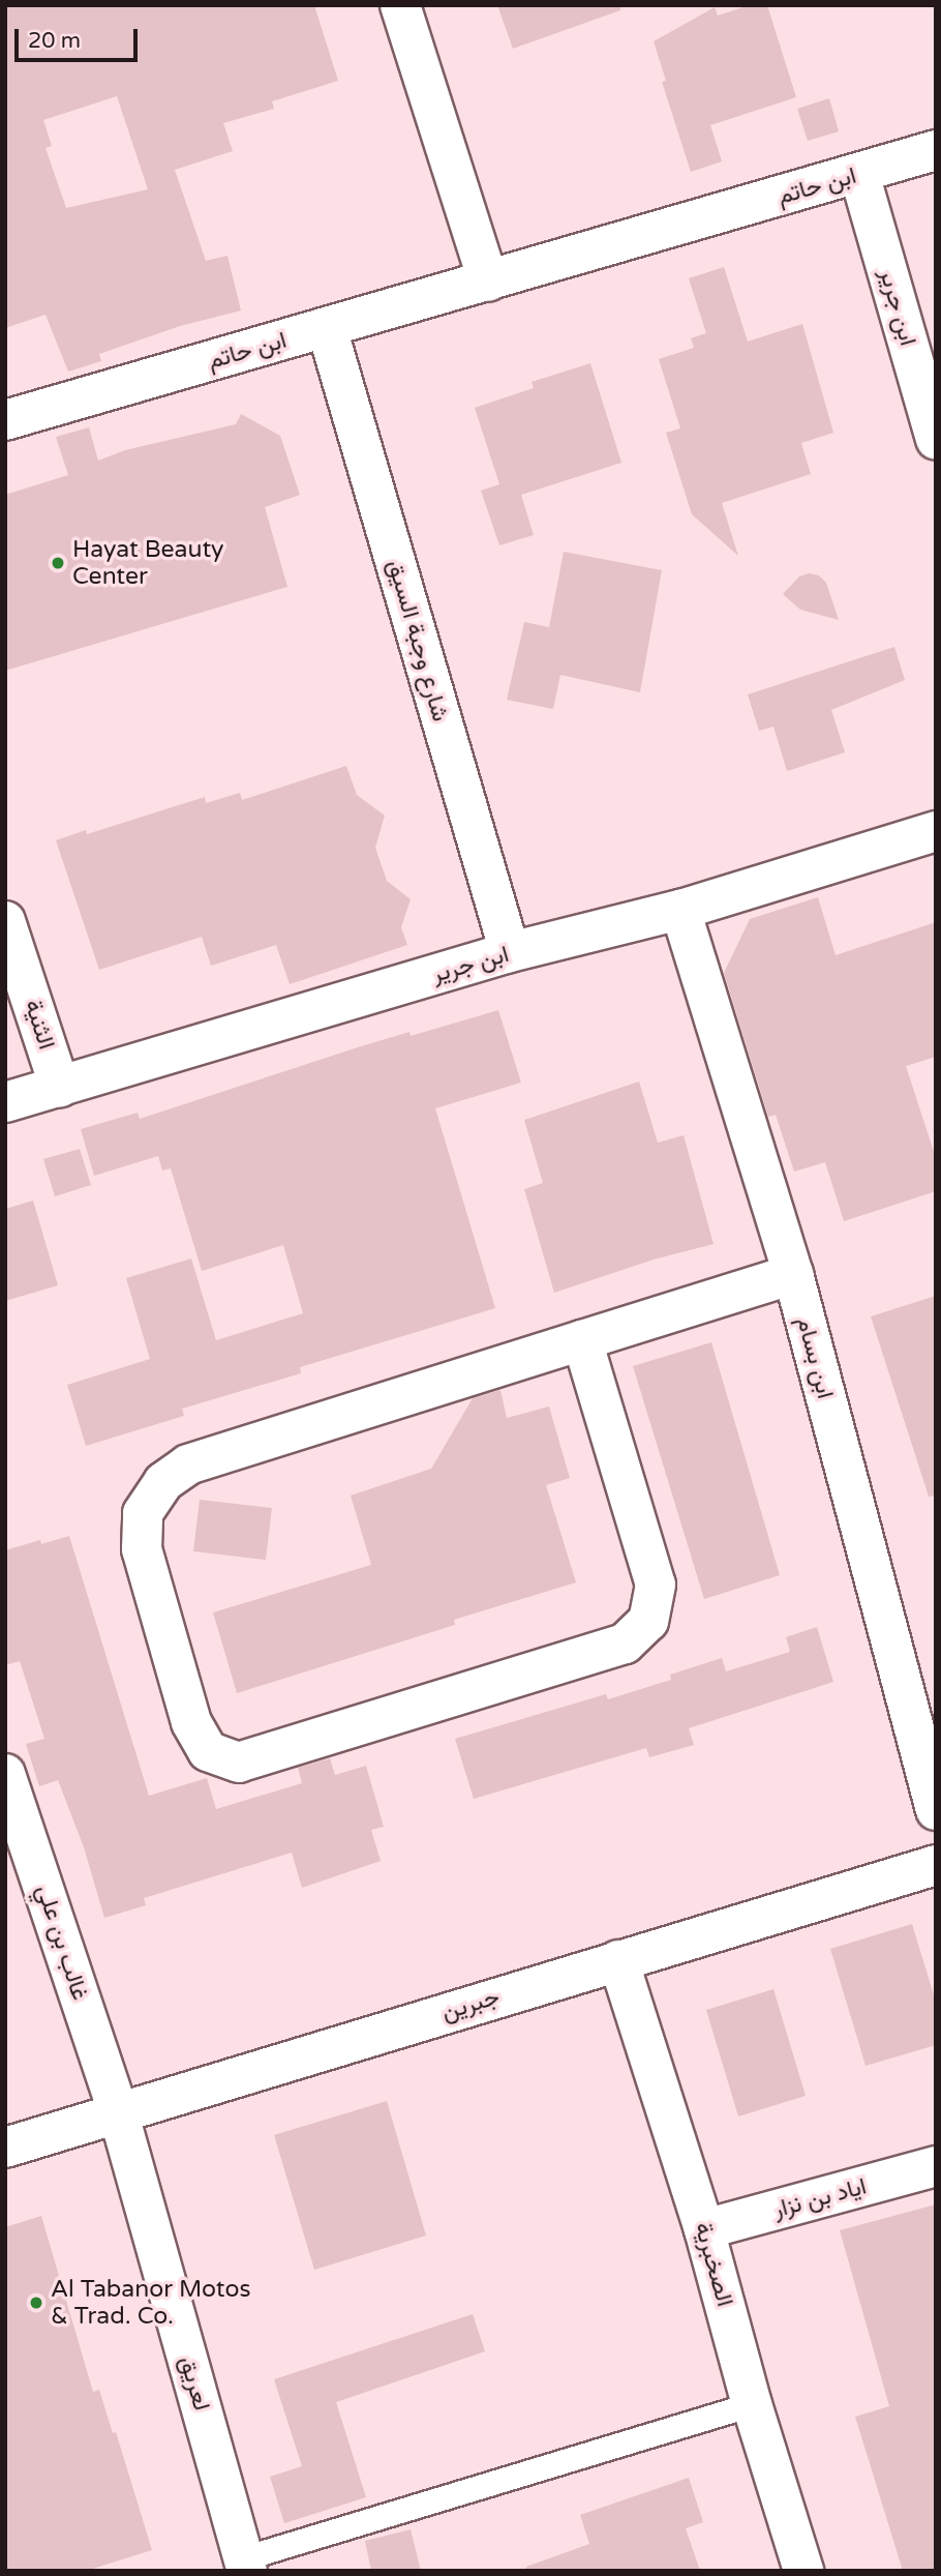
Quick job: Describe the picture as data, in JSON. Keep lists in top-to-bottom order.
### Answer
{
  "streets": {
    "street": [
      "ابن حاتم",
      "ابن جرير",
      "شارع وجبة السيق",
      "الثنية",
      "ابن بسام",
      "غالب بن علي",
      "جبرين",
      "اياد بن نزار",
      "الصخبرية",
      "لعريق"
    ]
  },
  "crossings": [
    ["ابن حاتم", "ابن جرير"],
    ["ابن حاتم", "شارع وجبة السيق"],
    ["ابن جرير", "شارع وجبة السيق"],
    ["ابن جرير", "الثنية"],
    ["ابن جرير", "ابن بسام"],
    ["غالب بن علي", "جبرين"],
    ["غالب بن علي", "لعريق"],
    ["جبرين", "الصخبرية"],
    ["جبرين", "لعريق"],
    ["اياد بن نزار", "الصخبرية"]
  ],
  "places": ["Hayat Beauty Center", "Al Tabanor Motos & Trad. Co."],
  "scale_bar": "20 m"
}
